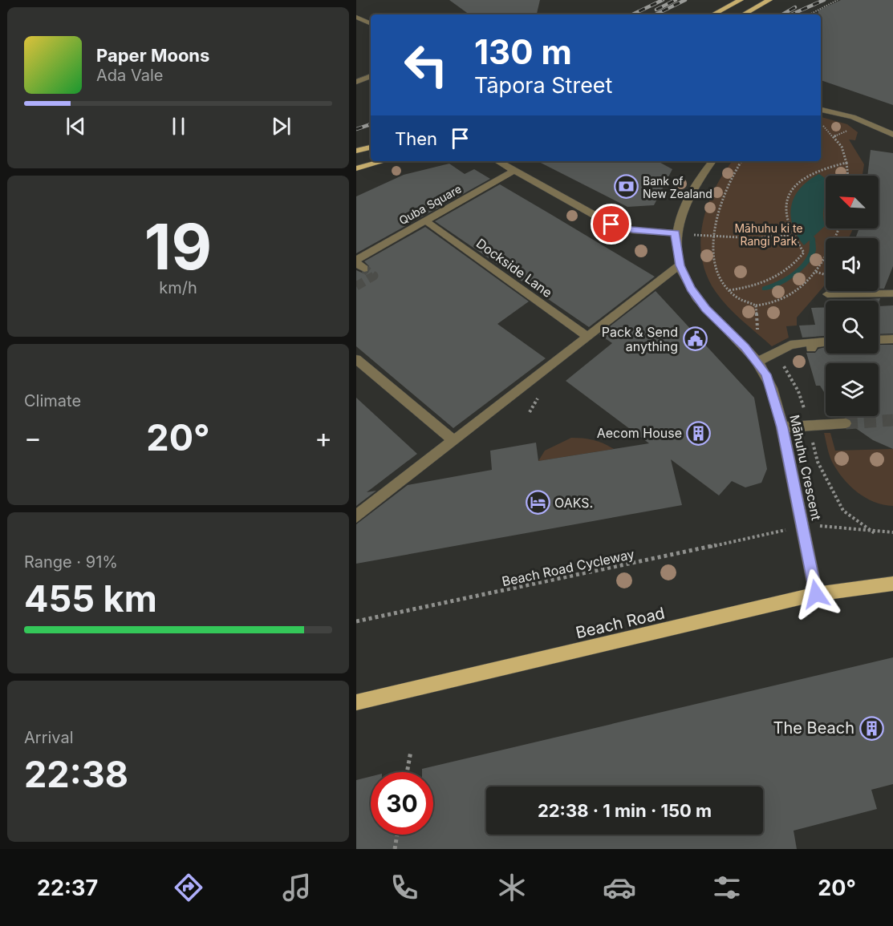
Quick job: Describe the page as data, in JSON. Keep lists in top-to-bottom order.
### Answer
{
  "streets": {
    "main road": ["Beach Road"],
    "street": ["Quba Square", "Dockside Lane", "Māhuhu Crescent"],
    "path": ["Beach Road Cycleway"]
  },
  "crossings": [
    ["Quba Square", "Dockside Lane"],
    ["Māhuhu Crescent", "Beach Road"]
  ],
  "parks": ["Māhuhu ki te Rangi Park"],
  "places": {
    "bank": ["Bank of New Zealand"],
    "public building": ["Pack & Send anything"],
    "building": ["Aecom House", "The Beach"],
    "hotel": ["OAKS."]
  },
  "north": "top left",
  "page": {
    "turn": ["130 m", "Tāpora Street"],
    "song": ["Paper Moons", "Ada Vale"],
    "then": "Then",
    "tile": [
      ["19", "km/h"],
      "Climate",
      ["Range · 91%", "455 km"],
      ["Arrival", "22:38"]
    ],
    "heat": ["−", "20°", "+"],
    "limit": "30",
    "trip": "22:38 · 1 min · 150 m",
    "tabs": ["22:37", "20°"]
  }
}
